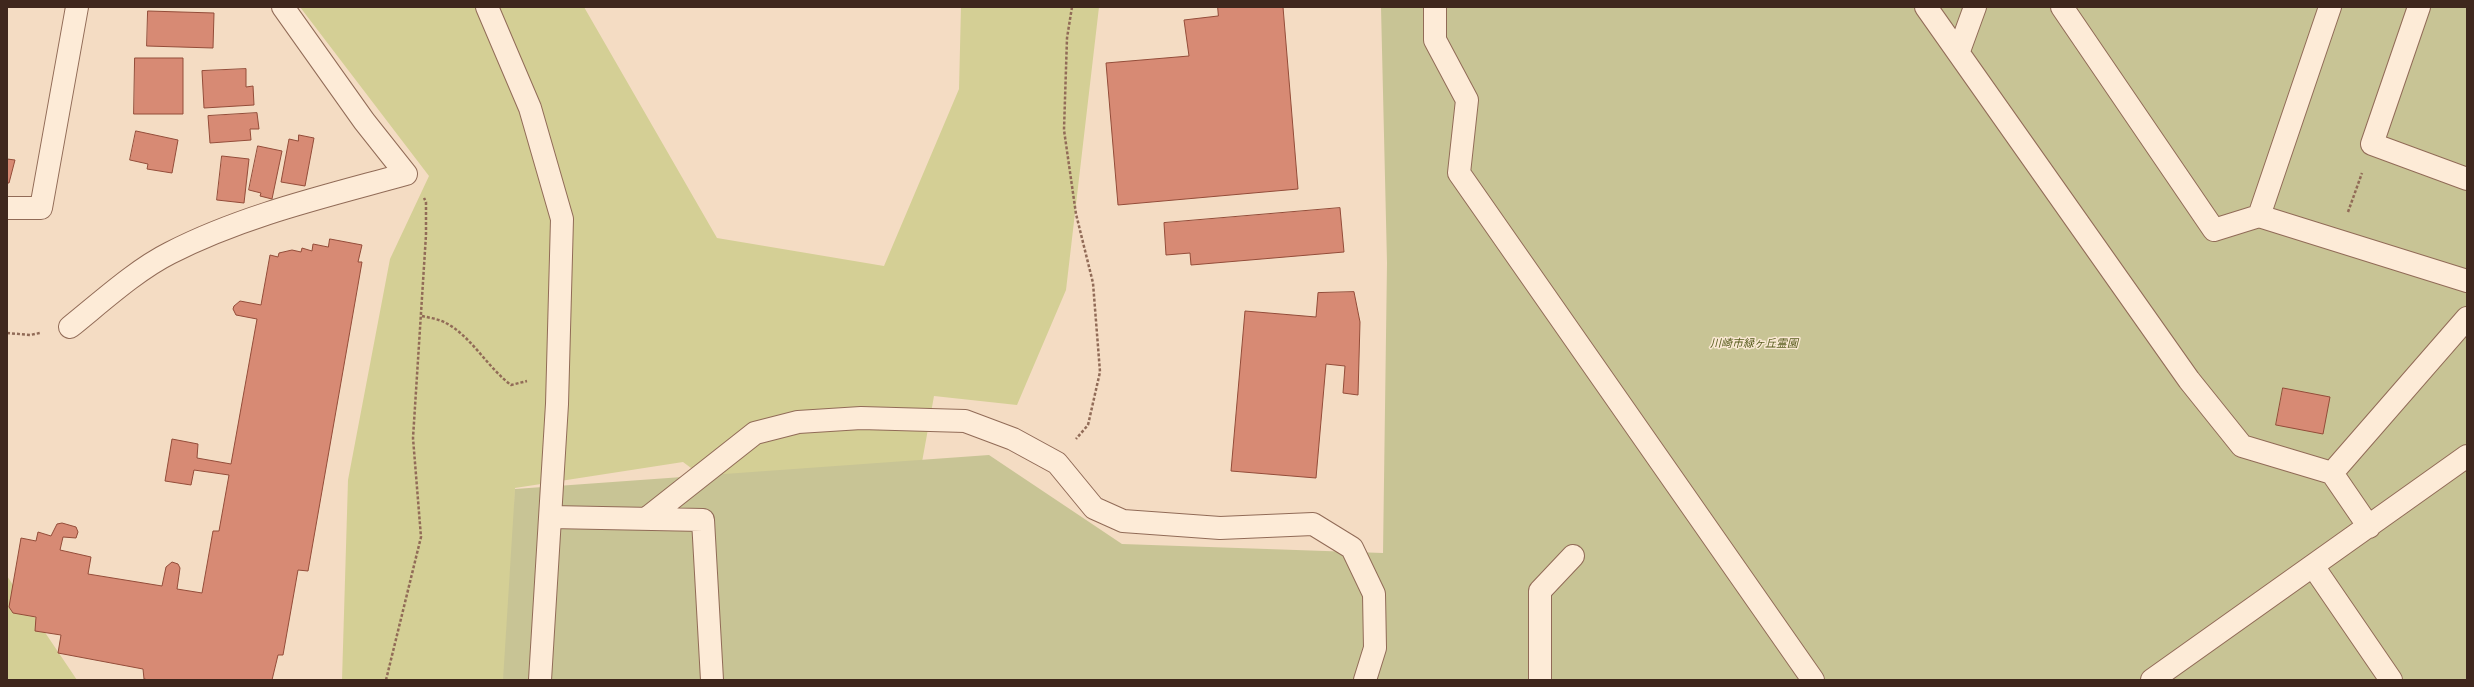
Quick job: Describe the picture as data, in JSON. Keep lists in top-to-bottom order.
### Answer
{
  "parks": ["川崎市緑ヶ丘霊園"]
}
